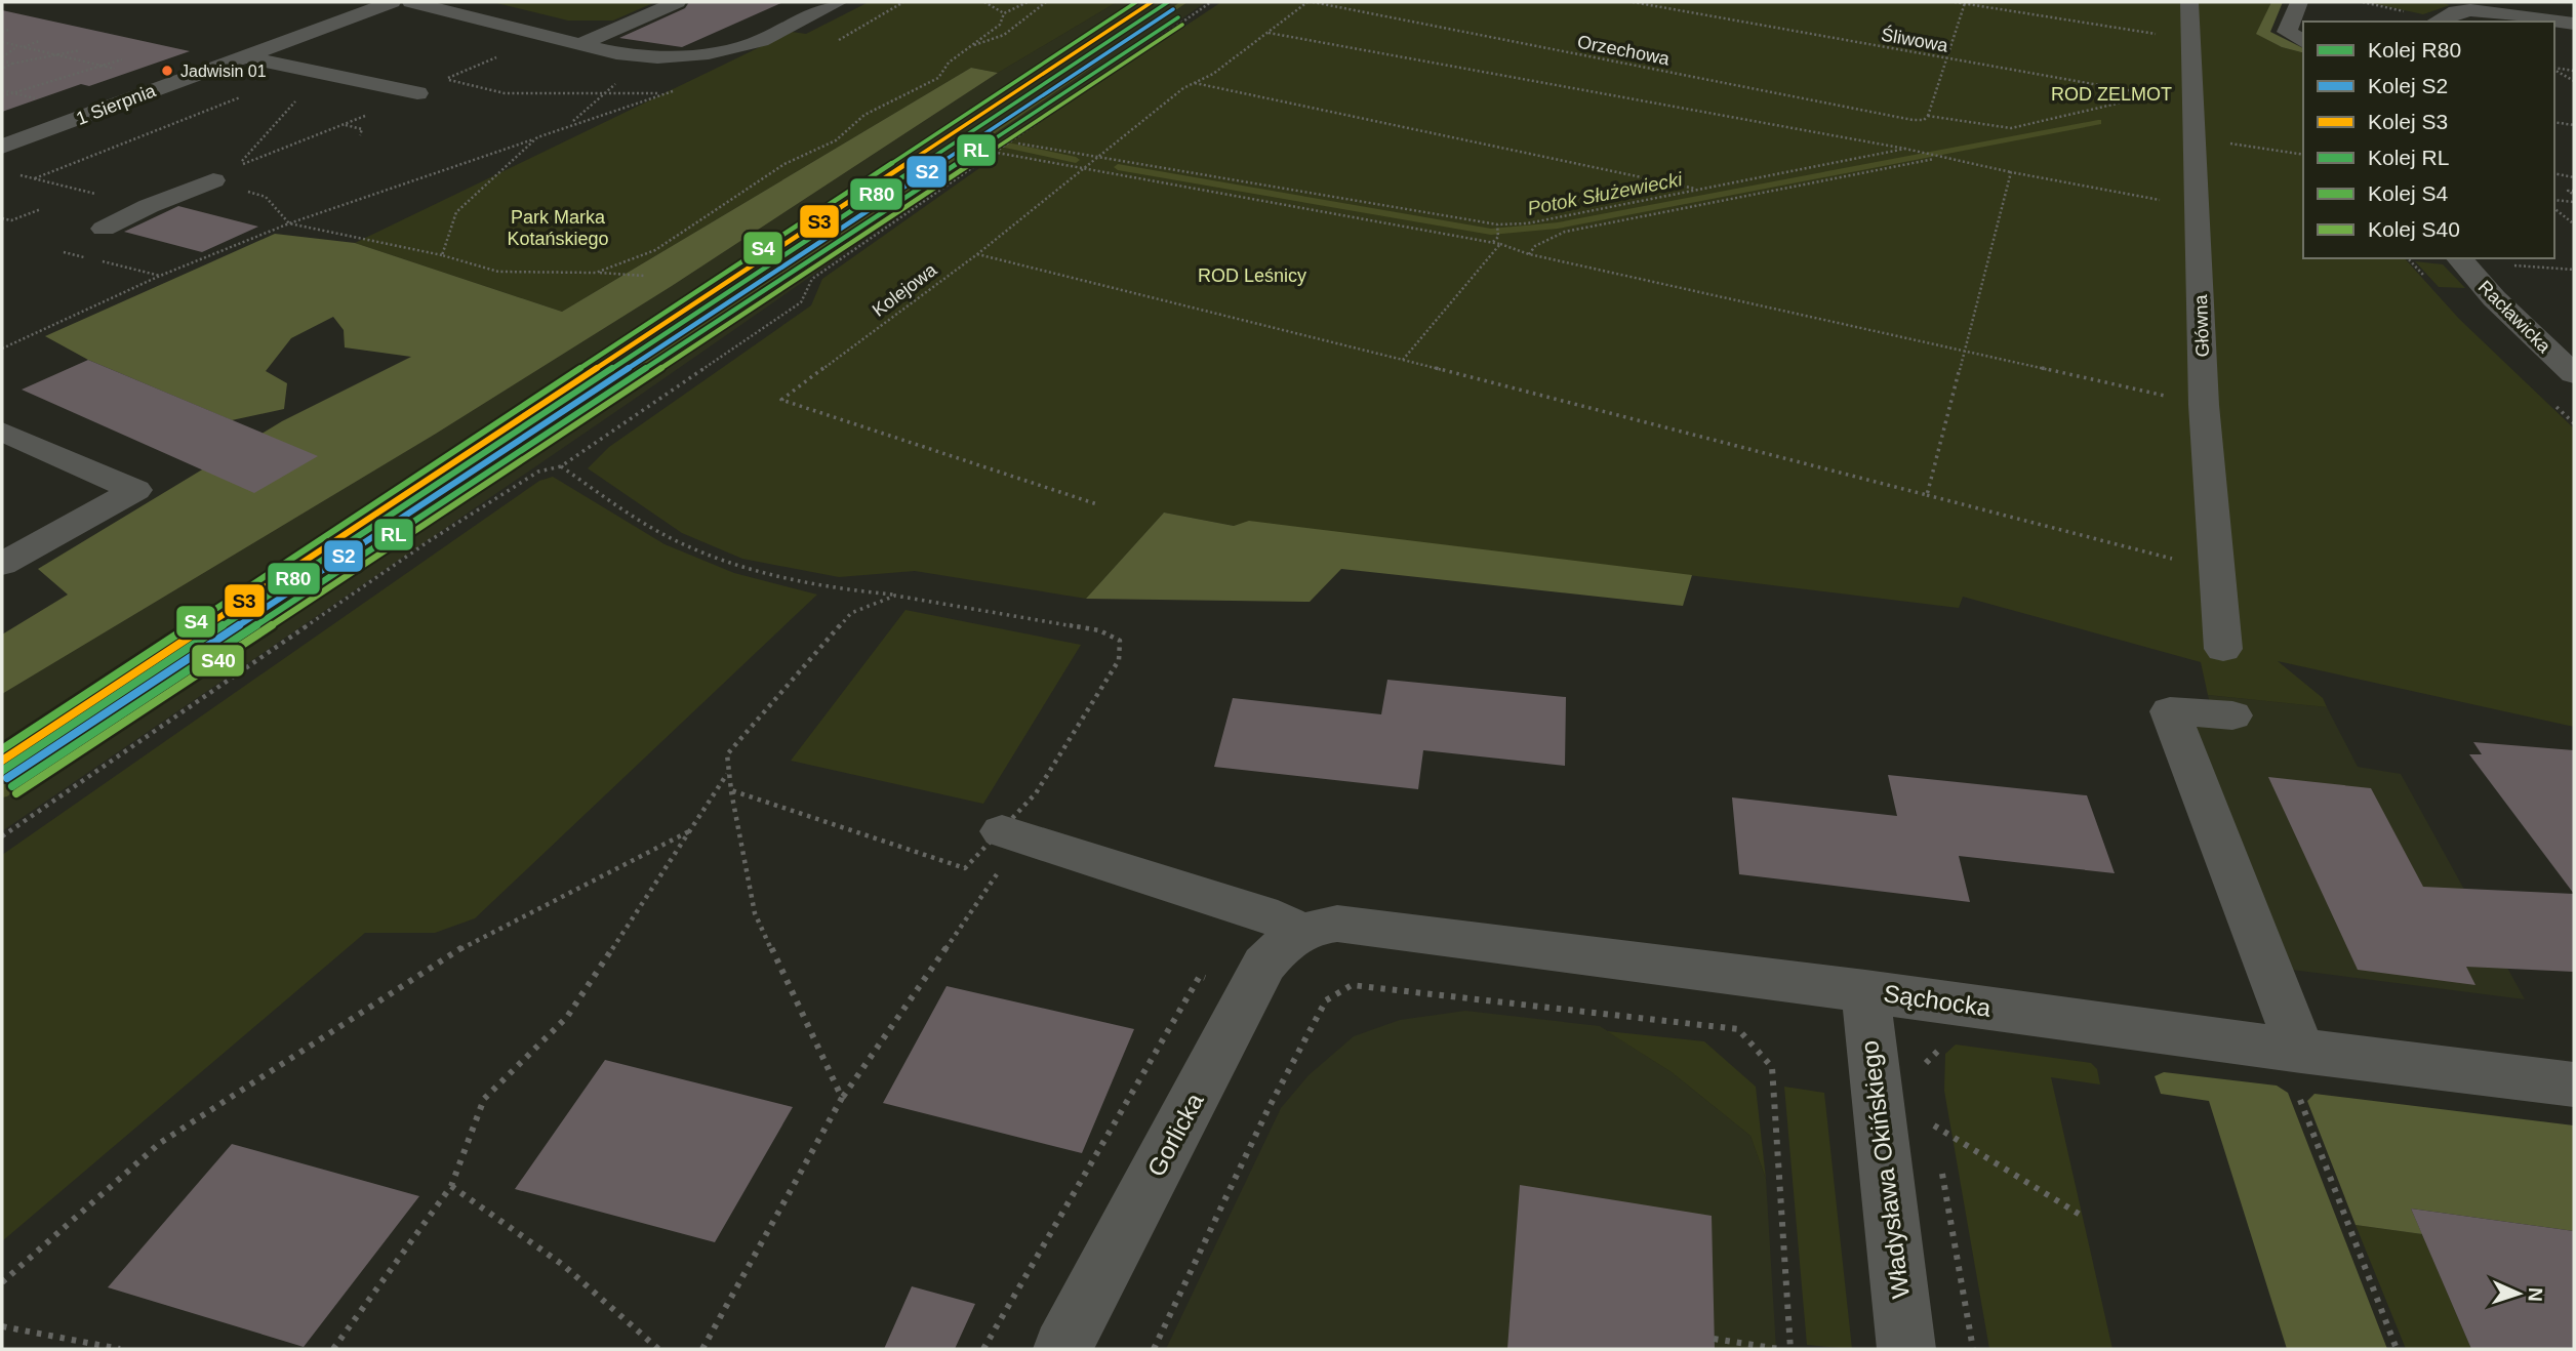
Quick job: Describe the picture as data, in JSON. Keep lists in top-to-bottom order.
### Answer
{
  "streets": {
    "street": [
      "1 Sierpnia",
      "Racławicka",
      "Główna",
      "Sąchocka",
      "Gorlicka",
      "Władysława Okińskiego"
    ],
    "path": ["Śliwowa", "Orzechowa", "Kolejowa"]
  },
  "crossings": [
    ["Śliwowa", "Orzechowa"],
    ["Śliwowa", "Główna"],
    ["Orzechowa", "Kolejowa"],
    ["Sąchocka", "Gorlicka"],
    ["Sąchocka", "Władysława Okińskiego"]
  ],
  "water": ["Potok Służewiecki"],
  "parks": ["ROD ZELMOT", "Park Marka Kotańskiego", "ROD Leśnicy"],
  "places": ["Jadwisin 01"],
  "lines": [
    "rail line R80",
    "rail line S3",
    "rail line S4",
    "rail line S2",
    "rail line RL",
    "rail line S40"
  ],
  "legend": [
    "Kolej R80",
    "Kolej S2",
    "Kolej S3",
    "Kolej RL",
    "Kolej S4",
    "Kolej S40"
  ],
  "north": "right"
}
